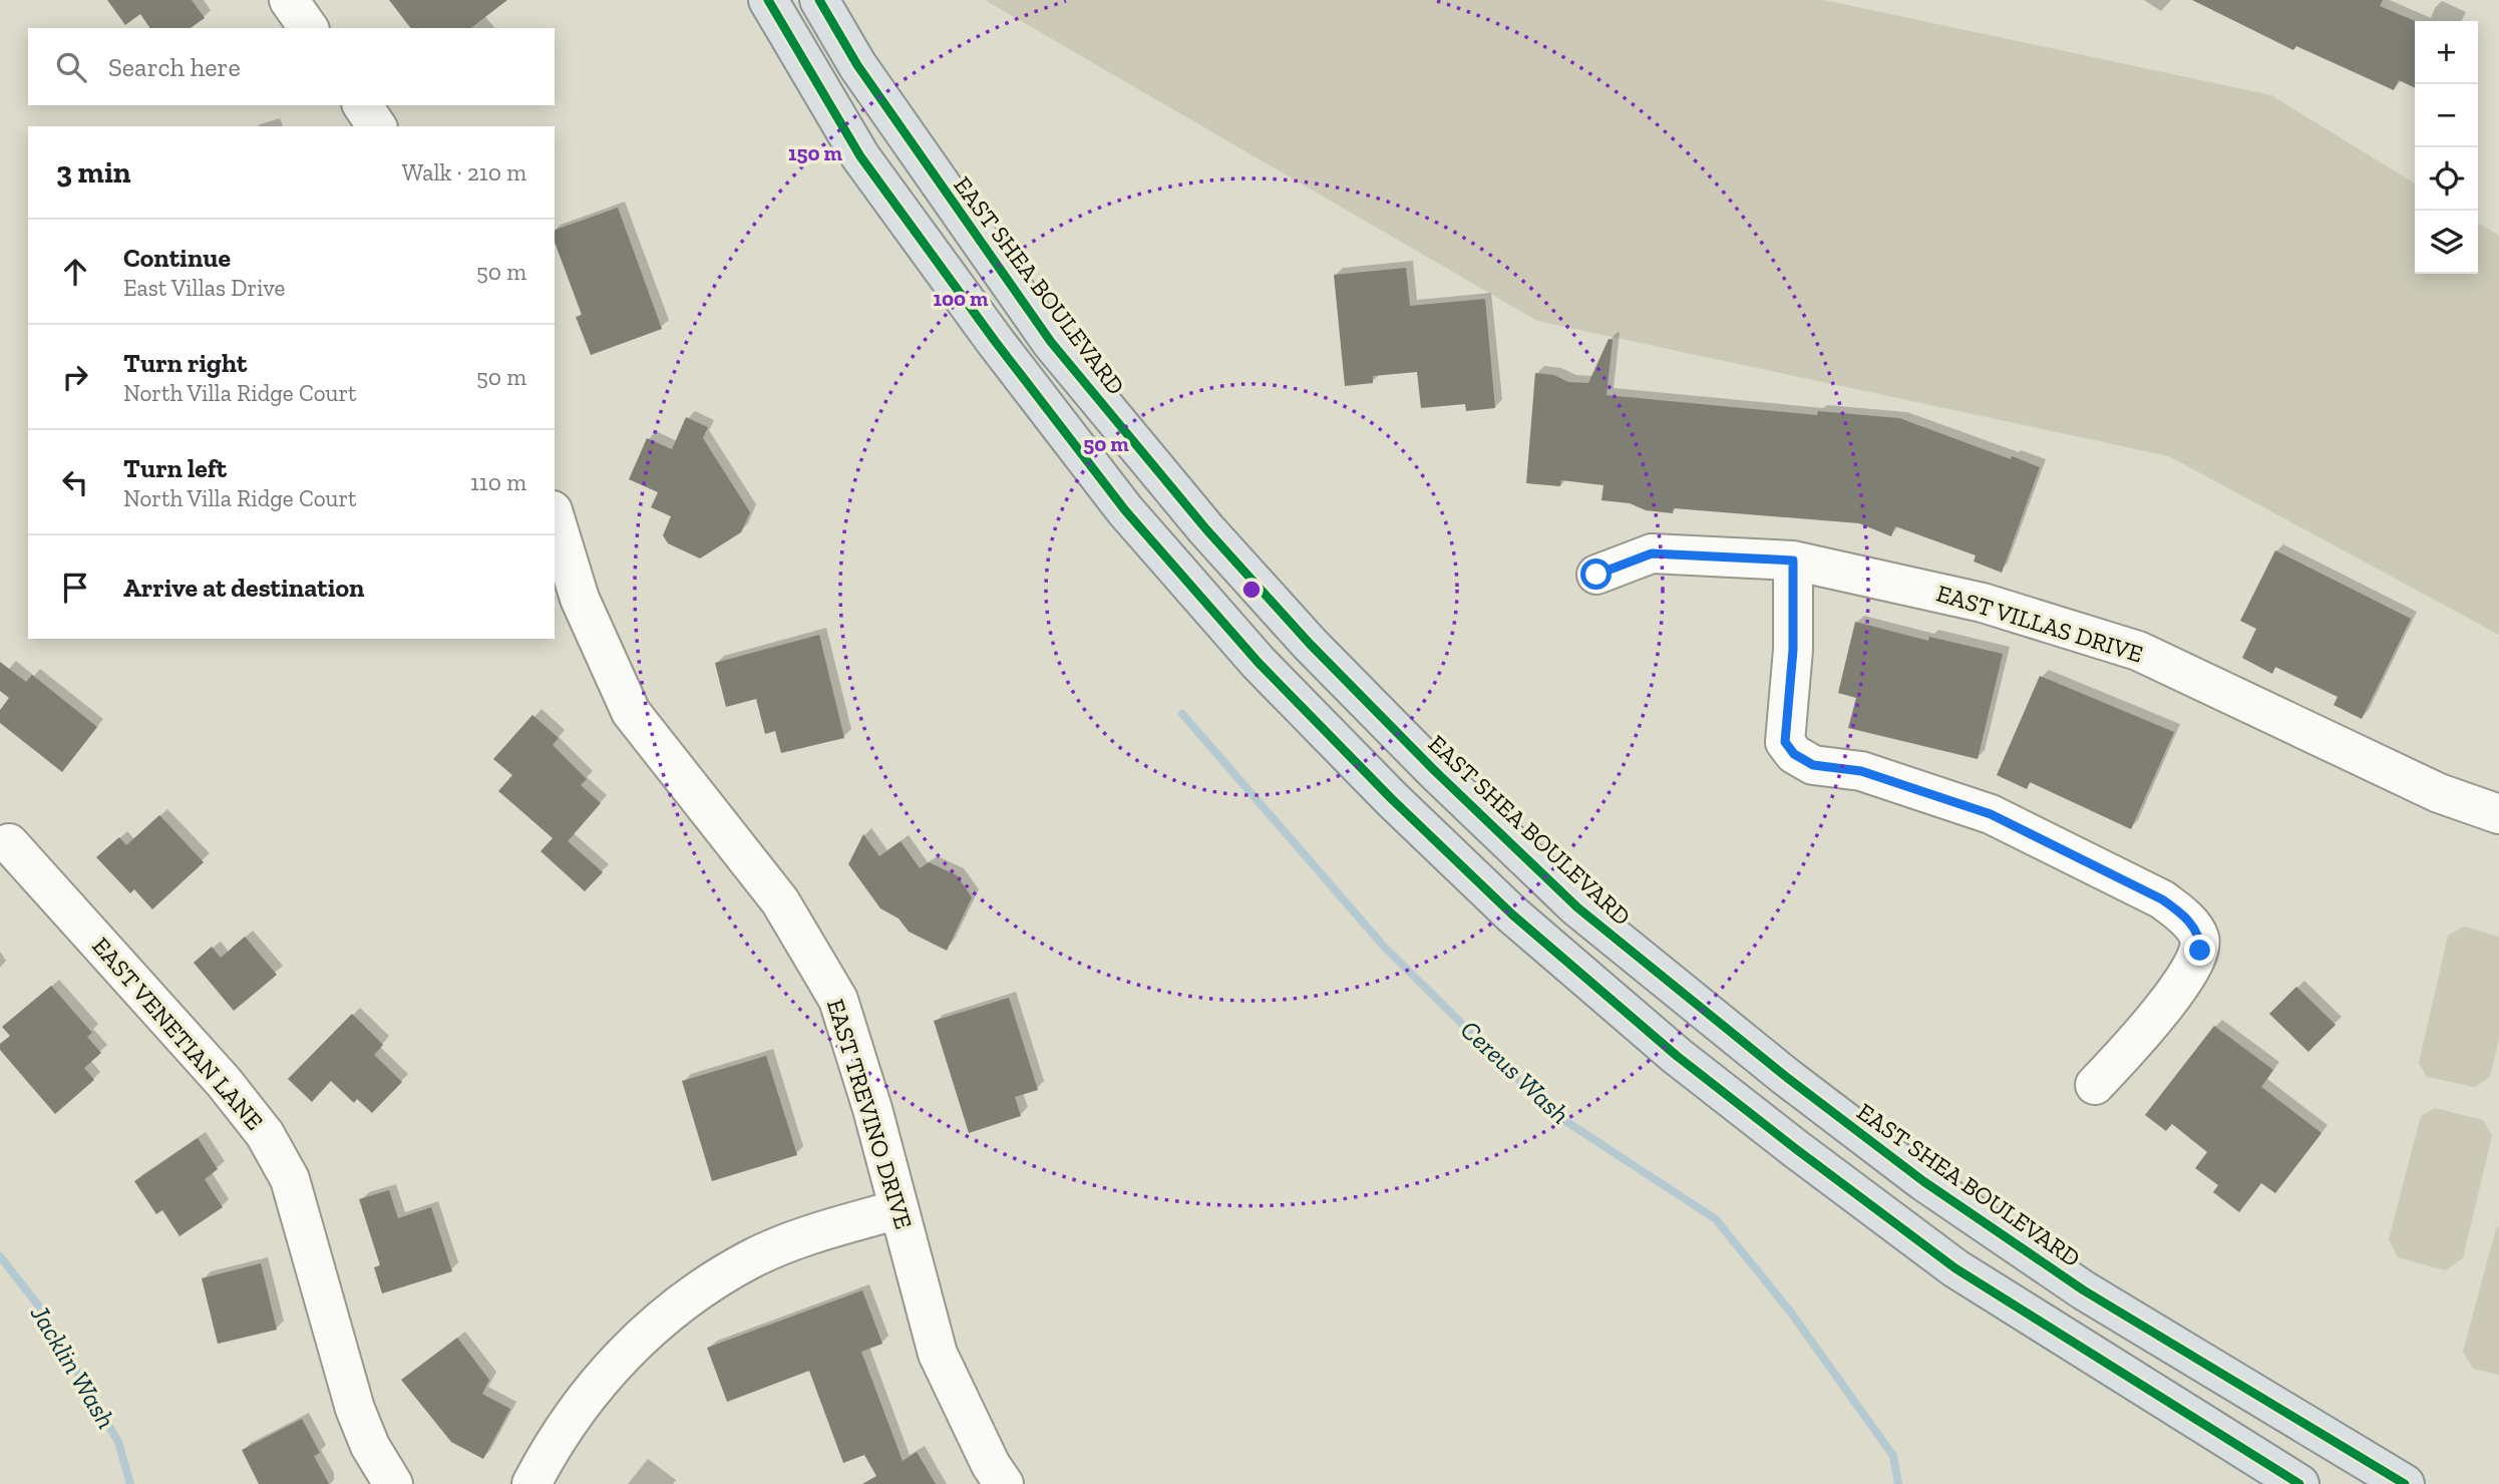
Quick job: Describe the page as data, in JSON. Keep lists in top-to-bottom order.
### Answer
{
  "streets": {
    "main road": ["EAST SHEA BOULEVARD"],
    "street": ["EAST VILLAS DRIVE", "EAST VENETIAN LANE", "EAST TREVINO DRIVE"]
  },
  "water": ["Cereus Wash", "Jacklin Wash"],
  "page": {
    "map_buttons": ["+", "−"],
    "search": "Search here",
    "heading": ["3 min", "Walk · 210 m"],
    "list": [
      ["Continue", "East Villas Drive", "50 m"],
      ["Turn right", "North Villa Ridge Court", "50 m"],
      ["Turn left", "North Villa Ridge Court", "110 m"],
      "Arrive at destination"
    ]
  },
  "rings": ["150 m", "100 m", "50 m"]
}
